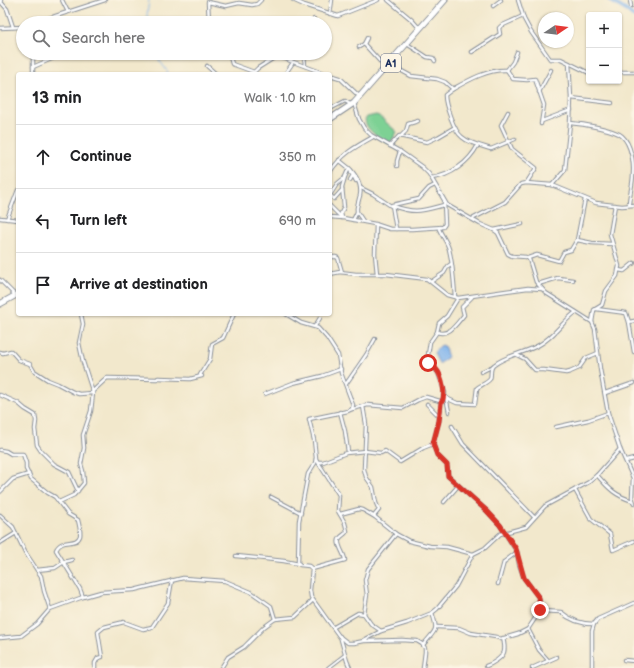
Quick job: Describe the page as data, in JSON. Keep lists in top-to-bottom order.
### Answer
{
  "streets": {
    "highway": ["A1"]
  },
  "north": "right",
  "page": {
    "map_buttons": ["+", "−"],
    "search": "Search here",
    "heading": ["13 min", "Walk · 1.0 km"],
    "list": [
      ["Continue", "350 m"],
      ["Turn left", "690 m"],
      "Arrive at destination"
    ]
  }
}
